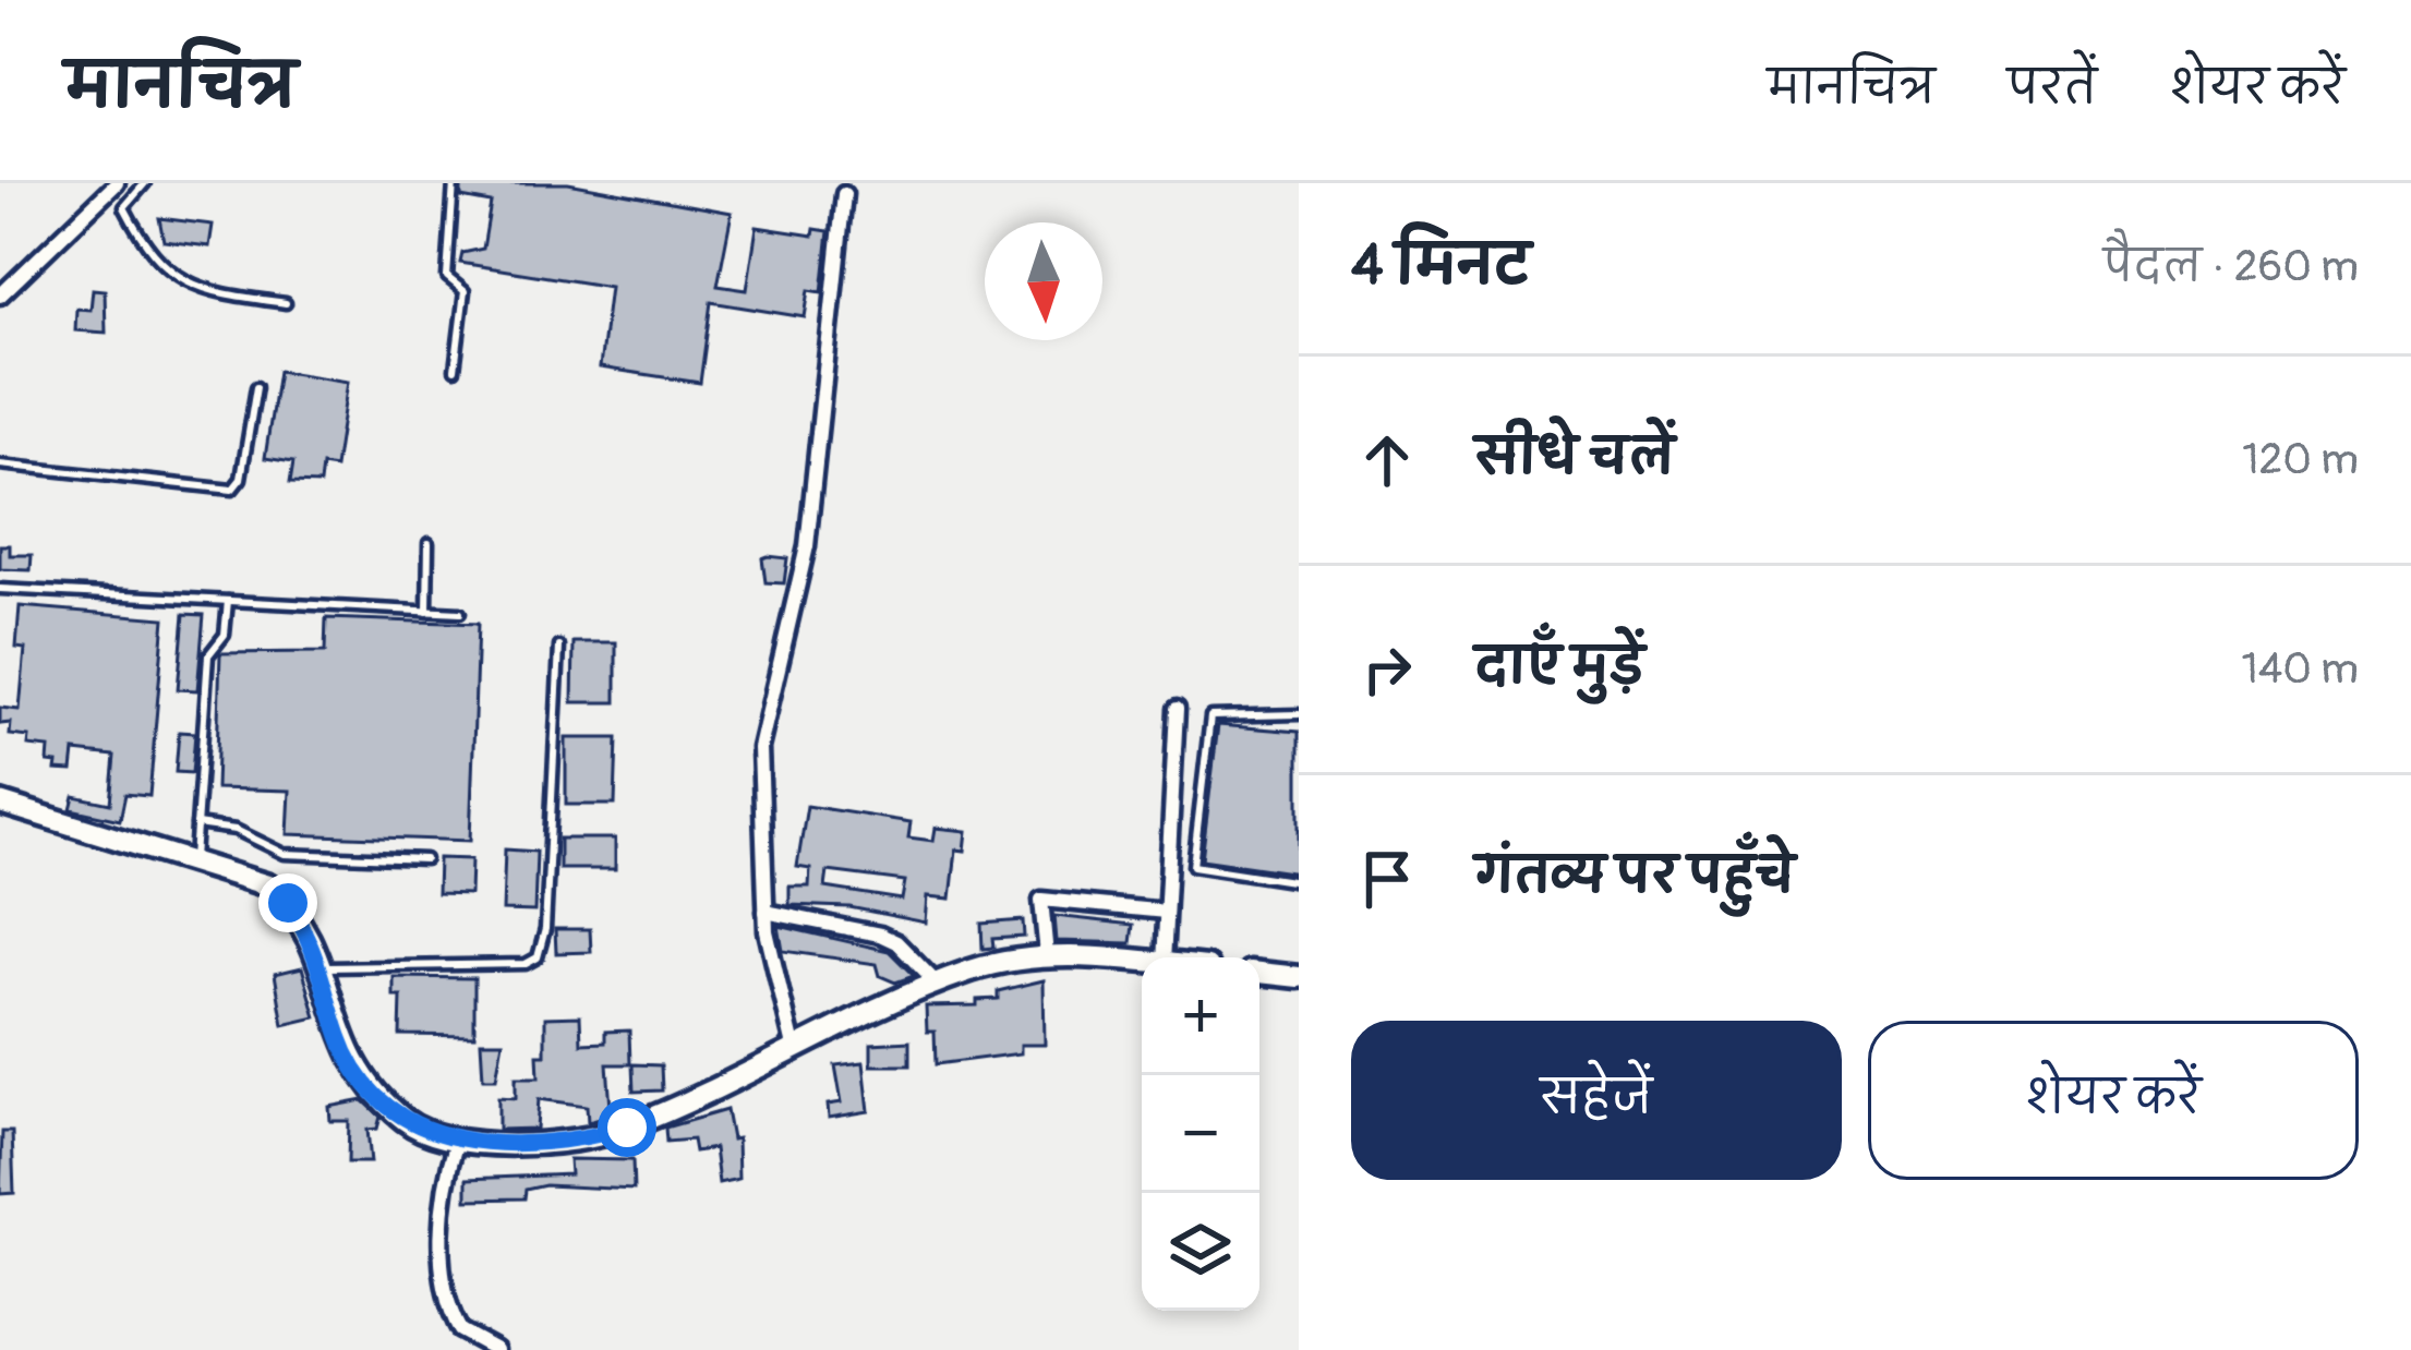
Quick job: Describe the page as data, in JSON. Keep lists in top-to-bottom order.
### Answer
{
  "north": "bottom",
  "page": {
    "header": "मानचित्र",
    "nav": ["मानचित्र", "परतें", "शेयर करें"],
    "heading": ["4 मिनट", "पैदल · 260 m"],
    "list": [
      ["सीधे चलें", "120 m"],
      ["दाएँ मुड़ें", "140 m"],
      "गंतव्य पर पहुँचे"
    ],
    "map_buttons": ["+", "−"],
    "buttons": ["सहेजें", "शेयर करें"]
  }
}
